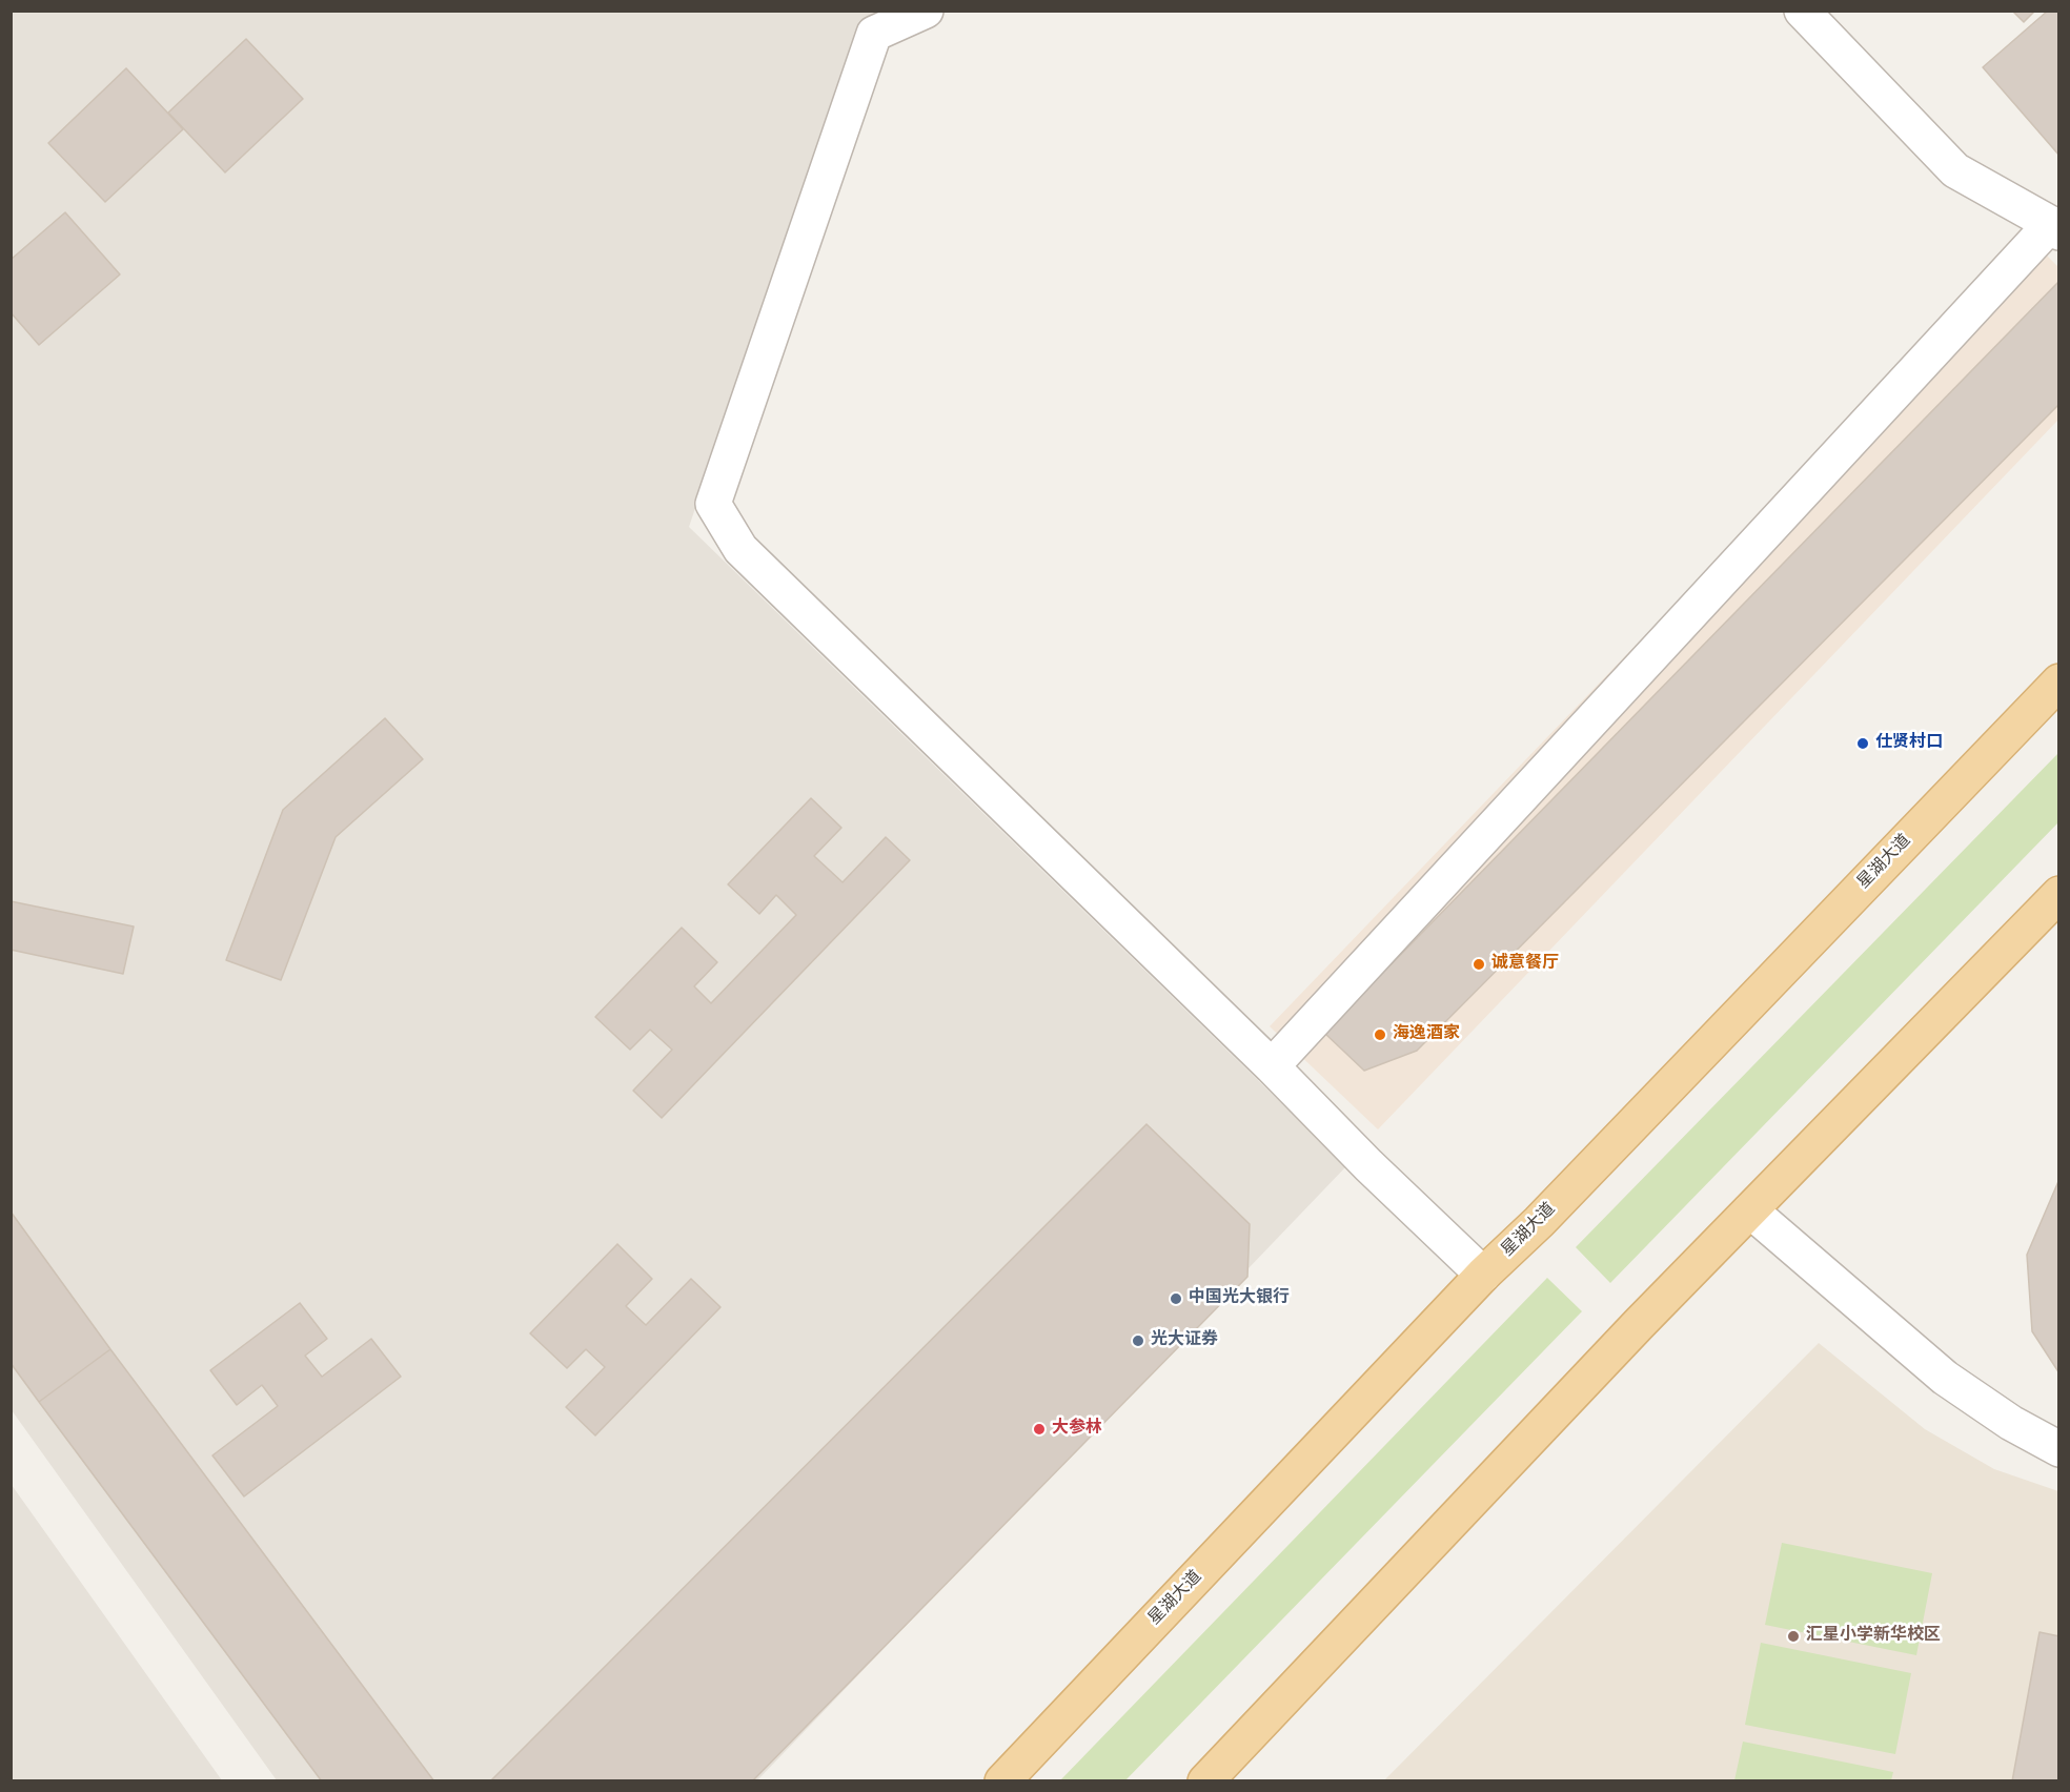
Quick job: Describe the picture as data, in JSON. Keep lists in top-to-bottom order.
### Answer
{
  "streets": {
    "main road": ["星湖大道"]
  },
  "places": [
    "仕贤村口",
    "诚意餐厅",
    "海逸酒家",
    "中国光大银行",
    "光大证券",
    "大参林",
    "汇星小学新华校区"
  ]
}
